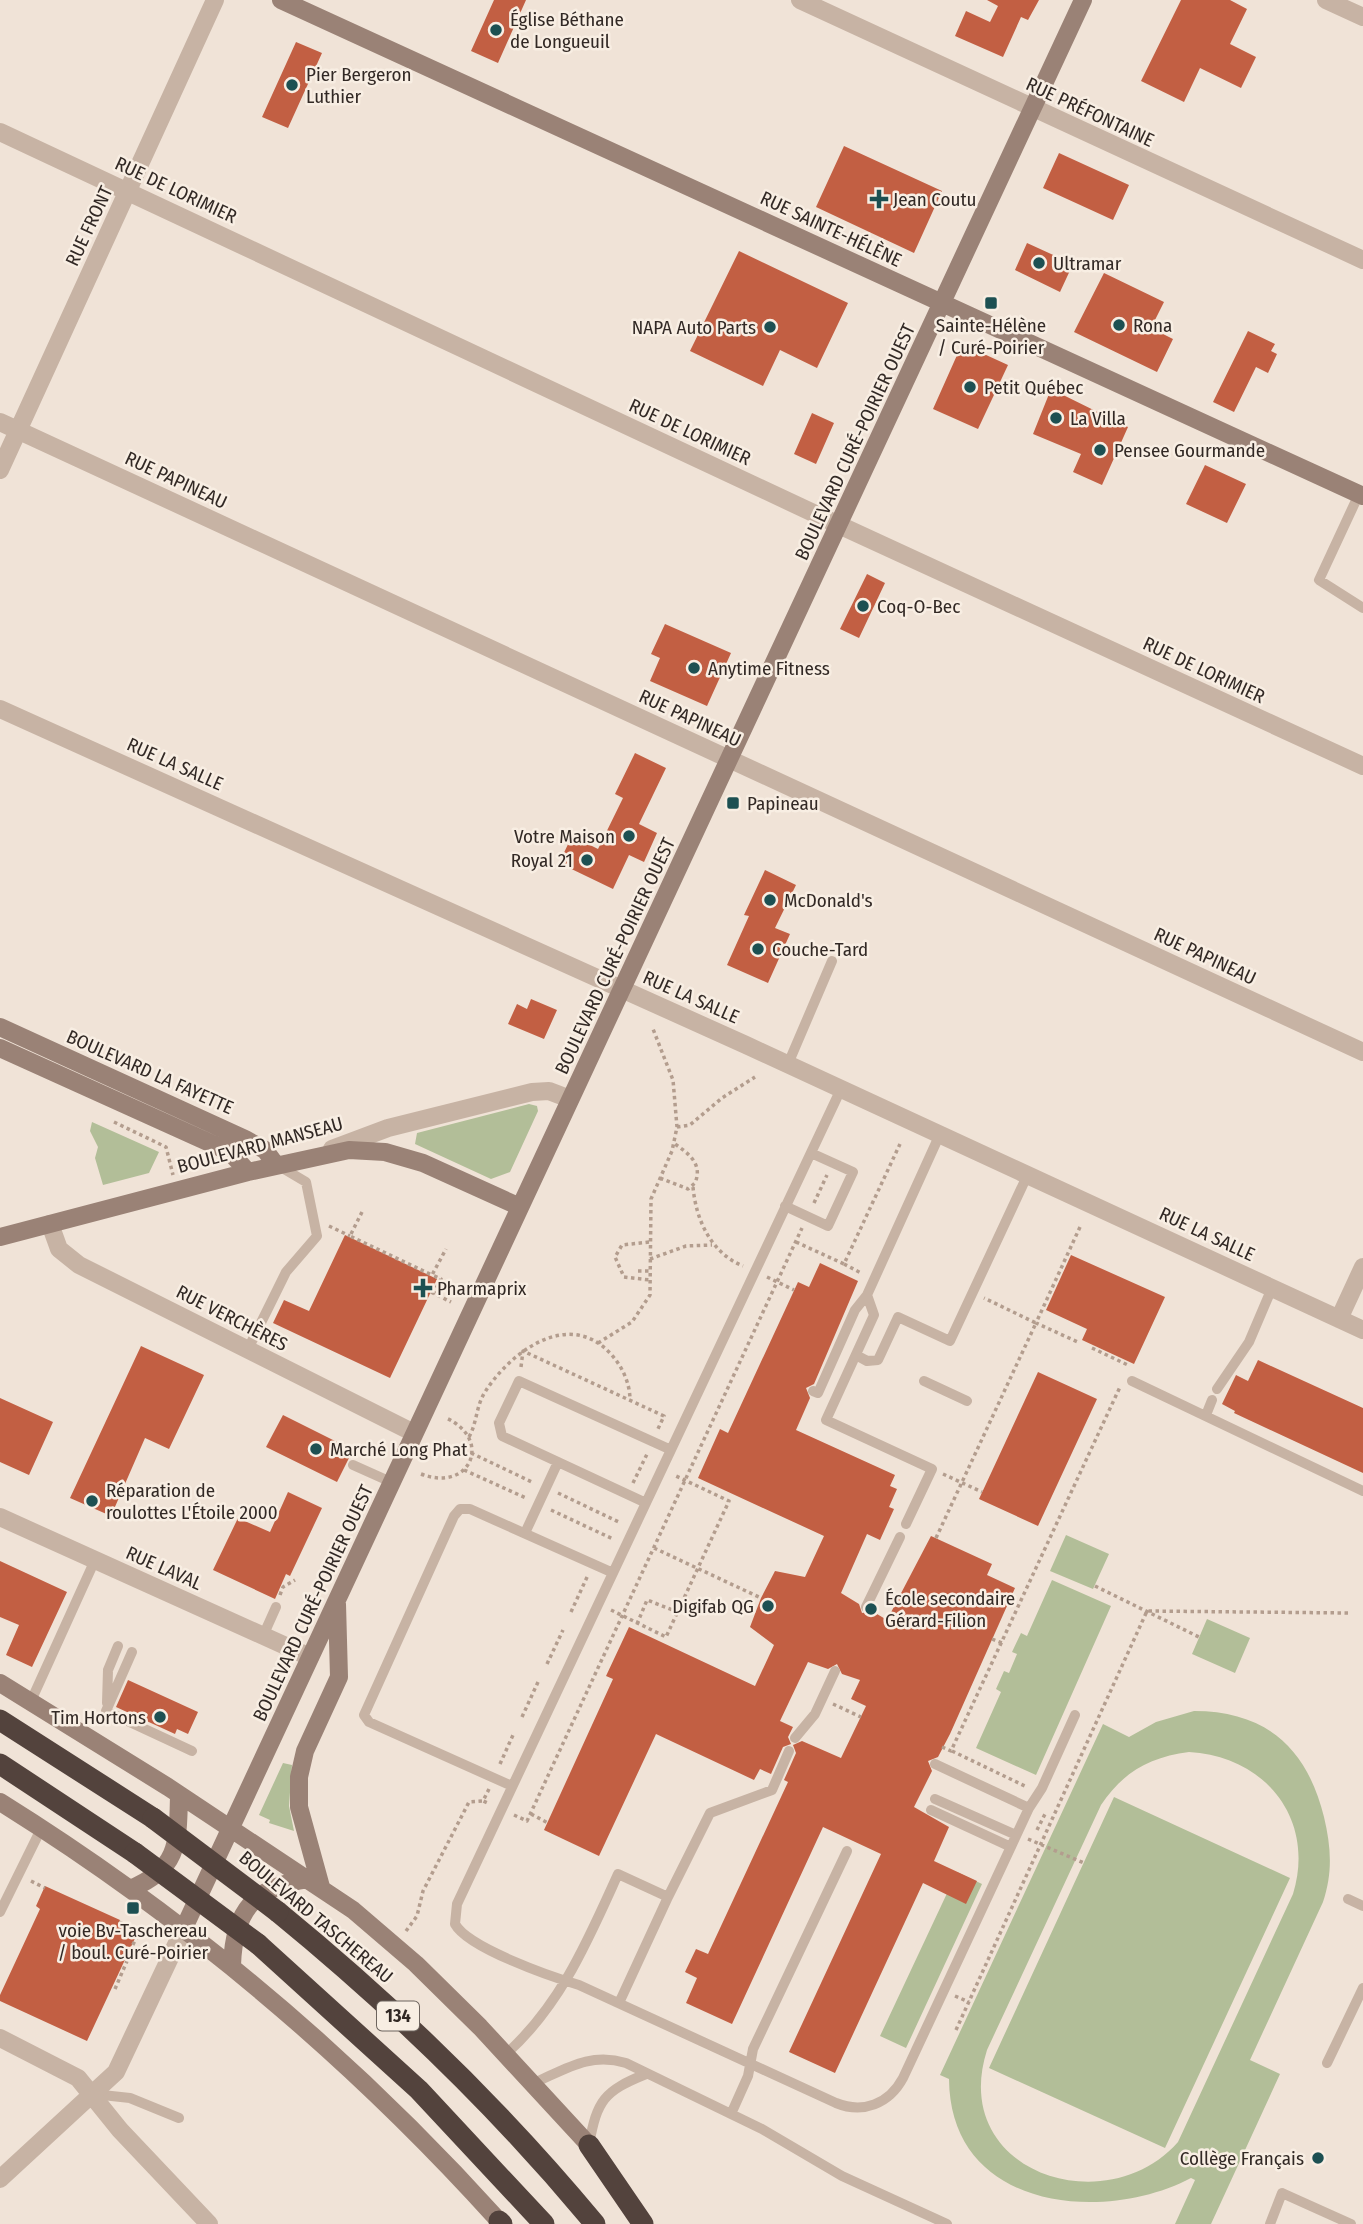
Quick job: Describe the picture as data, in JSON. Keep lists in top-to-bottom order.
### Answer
{
  "streets": {
    "highway": ["BOULEVARD TASCHEREAU", "134"],
    "main road": [
      "RUE SAINTE-HÉLÈNE",
      "BOULEVARD CURÉ-POIRIER OUEST",
      "BOULEVARD LA FAYETTE",
      "BOULEVARD MANSEAU"
    ],
    "street": [
      "RUE PRÉFONTAINE",
      "RUE DE LORIMIER",
      "RUE FRONT",
      "RUE PAPINEAU",
      "RUE LA SALLE",
      "RUE VERCHÈRES",
      "RUE LAVAL"
    ]
  },
  "crossings": [
    ["RUE PRÉFONTAINE", "BOULEVARD CURÉ-POIRIER OUEST"],
    ["RUE DE LORIMIER", "RUE FRONT"],
    ["RUE DE LORIMIER", "BOULEVARD CURÉ-POIRIER OUEST"],
    ["RUE FRONT", "RUE PAPINEAU"],
    ["RUE SAINTE-HÉLÈNE", "BOULEVARD CURÉ-POIRIER OUEST"],
    ["BOULEVARD CURÉ-POIRIER OUEST", "RUE PAPINEAU"],
    ["BOULEVARD CURÉ-POIRIER OUEST", "RUE LA SALLE"],
    ["BOULEVARD CURÉ-POIRIER OUEST", "BOULEVARD MANSEAU"],
    ["BOULEVARD CURÉ-POIRIER OUEST", "RUE VERCHÈRES"],
    ["BOULEVARD CURÉ-POIRIER OUEST", "RUE LAVAL"],
    ["BOULEVARD CURÉ-POIRIER OUEST", "BOULEVARD TASCHEREAU"],
    ["BOULEVARD LA FAYETTE", "BOULEVARD MANSEAU"],
    ["BOULEVARD MANSEAU", "RUE VERCHÈRES"]
  ],
  "places": {
    "other": [
      "Église Béthane de Longueuil",
      "Pier Bergeron Luthier",
      "Ultramar",
      "Rona",
      "NAPA Auto Parts",
      "Petit Québec",
      "La Villa",
      "Pensee Gourmande",
      "Coq-O-Bec",
      "Anytime Fitness",
      "Votre Maison",
      "Royal 21",
      "McDonald's",
      "Couche-Tard",
      "Marché Long Phat",
      "Réparation de roulottes L'Étoile 2000",
      "Digifab QG",
      "École secondaire Gérard-Filion",
      "Tim Hortons",
      "Collège Français"
    ],
    "health": ["Jean Coutu", "Pharmaprix"],
    "transit": ["Sainte-Hélène / Curé-Poirier", "Papineau", "voie Bv-Taschereau / boul. Curé-Poirier"]
  }
}
